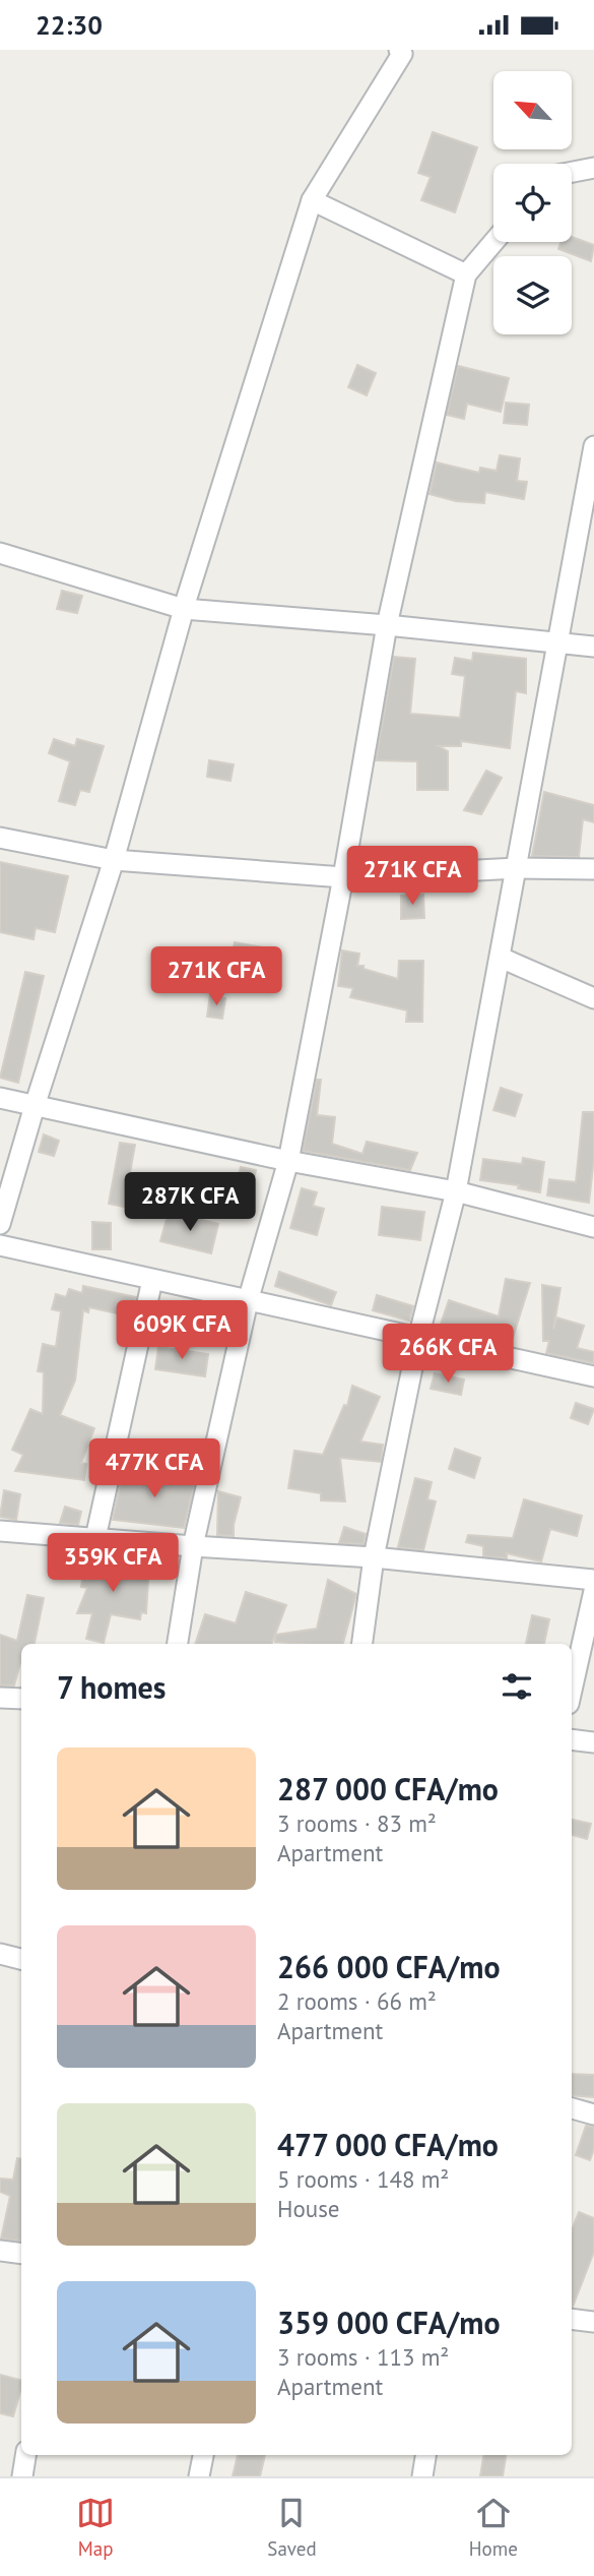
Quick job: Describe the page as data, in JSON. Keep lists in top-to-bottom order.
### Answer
{
  "north": "top left",
  "page": {
    "status": "22:30",
    "price": [
      "271K CFA",
      "271K CFA",
      "287K CFA",
      "609K CFA",
      "266K CFA",
      "477K CFA",
      "359K CFA"
    ],
    "heading": "7 homes",
    "list": [
      {
        "name": "287 000 CFA/mo",
        "note": "3 rooms · 83 m² · Apartment"
      },
      {
        "name": "266 000 CFA/mo",
        "note": "2 rooms · 66 m² · Apartment"
      },
      {
        "name": "477 000 CFA/mo",
        "note": "5 rooms · 148 m² · House"
      },
      {
        "name": "359 000 CFA/mo",
        "note": "3 rooms · 113 m² · Apartment"
      }
    ],
    "tabs": ["Map", "Saved", "Home"]
  }
}
